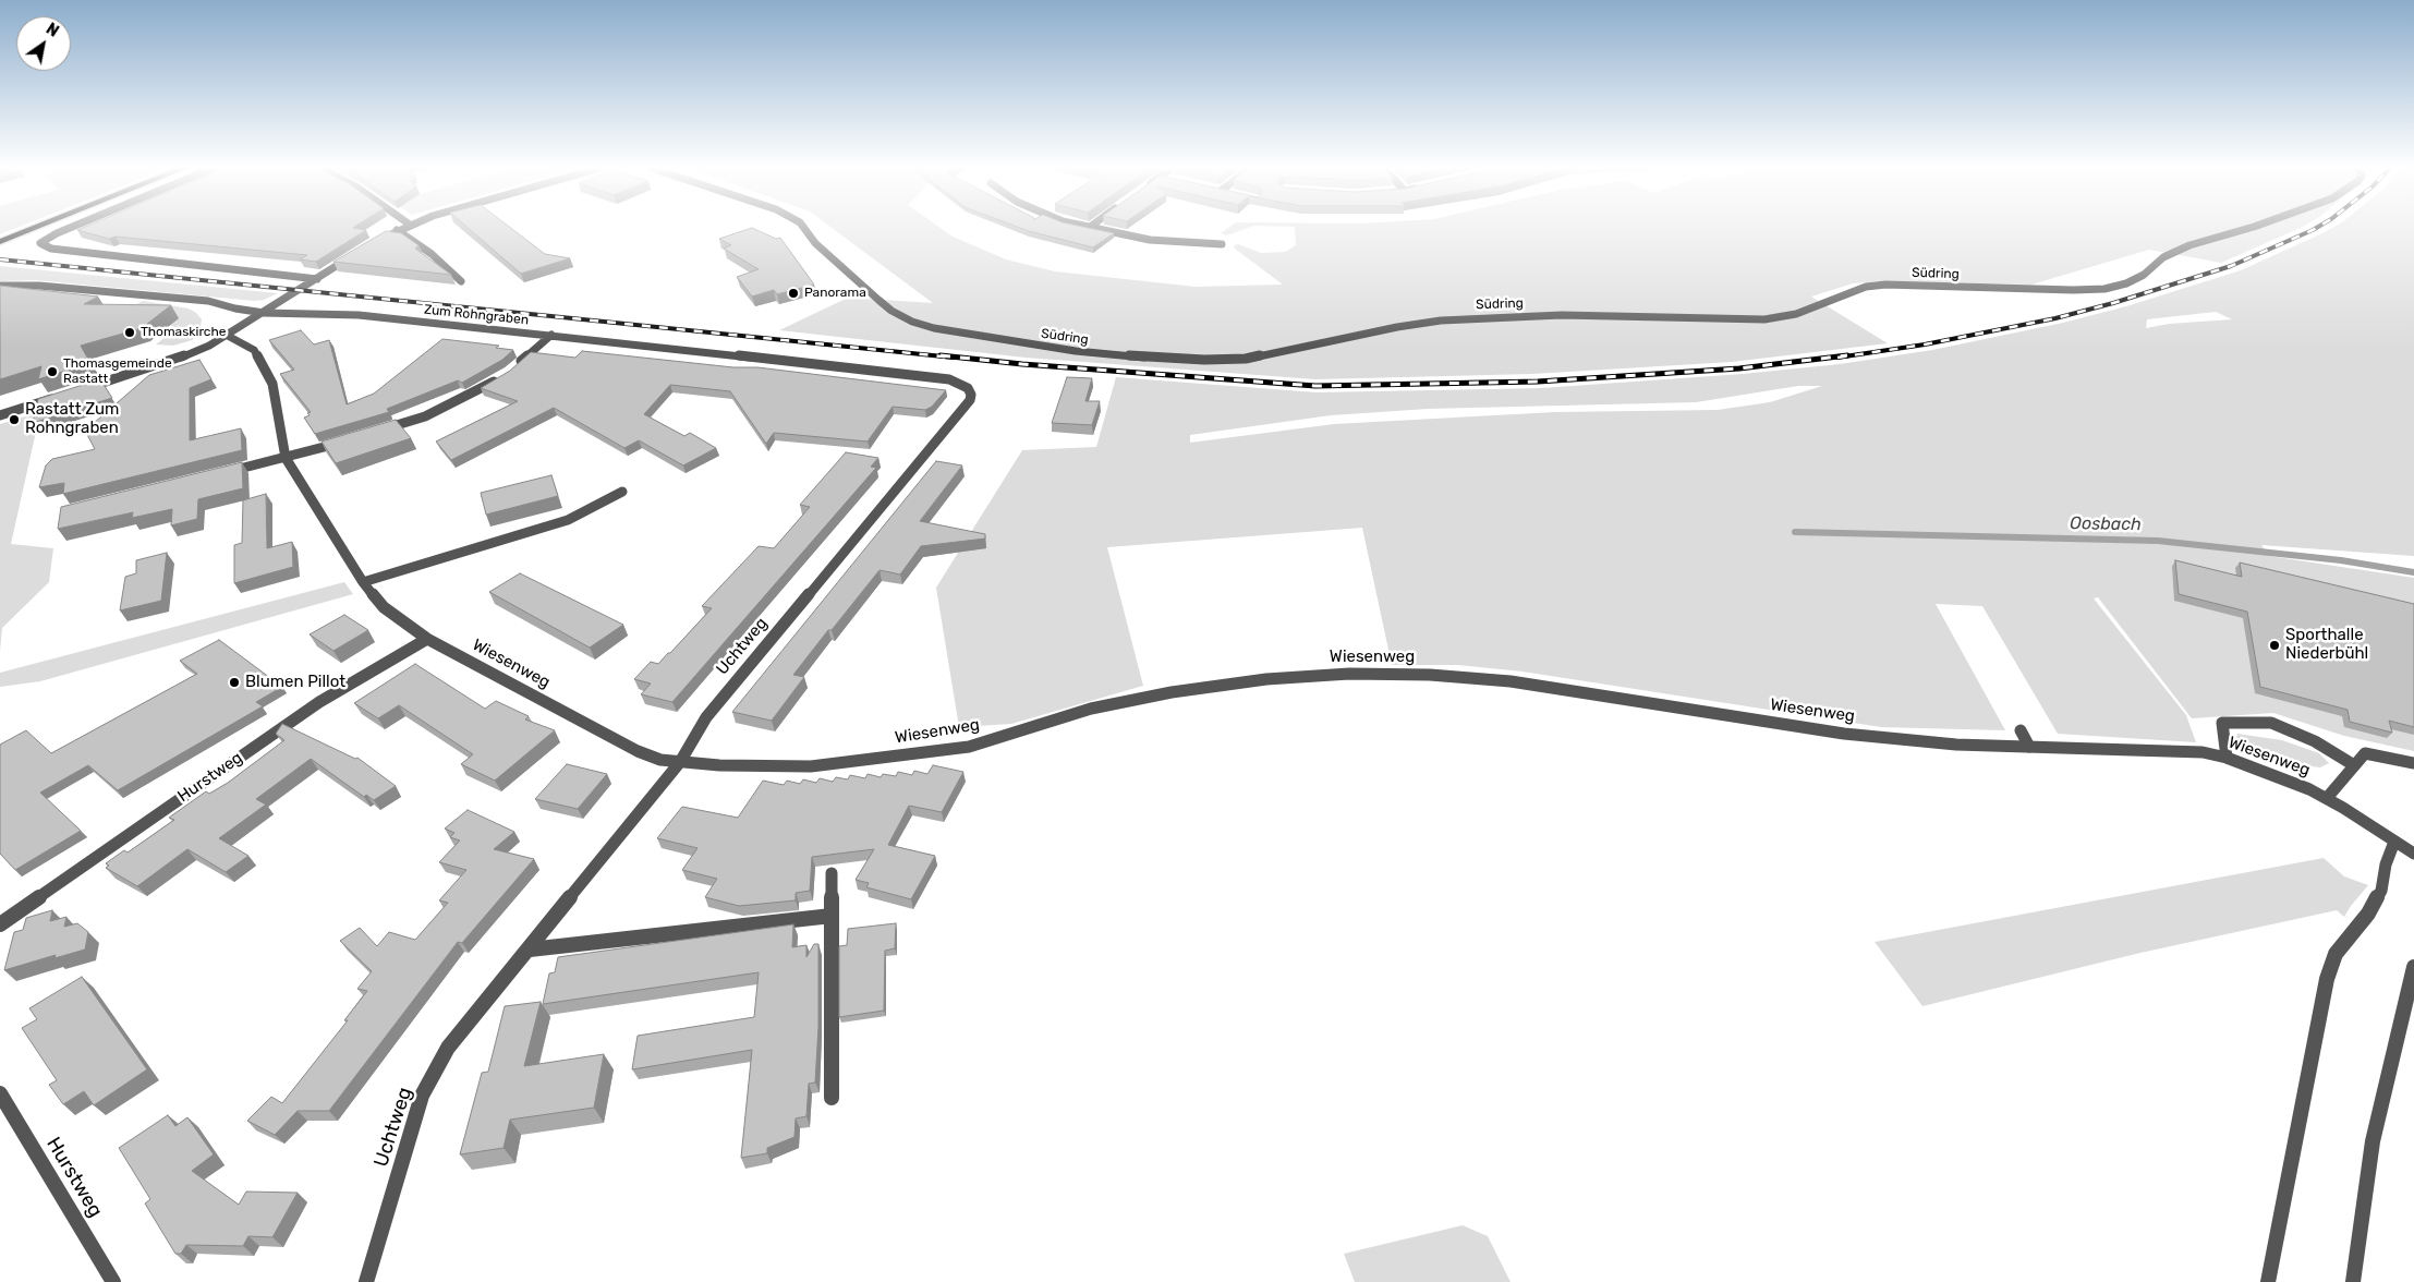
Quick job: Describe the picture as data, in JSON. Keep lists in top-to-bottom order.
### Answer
{
  "streets": {
    "street": [
      "Südring",
      "Zum Rohngraben",
      "Uchtweg",
      "Wiesenweg",
      "Hurstweg"
    ]
  },
  "crossings": [
    ["Zum Rohngraben", "Uchtweg"],
    ["Uchtweg", "Wiesenweg"],
    ["Wiesenweg", "Hurstweg"]
  ],
  "water": ["Oosbach"],
  "places": [
    "Panorama",
    "Thomaskirche",
    "Thomasgemeinde Rastatt",
    "Rastatt Zum Rohngraben",
    "Sporthalle Niederbühl",
    "Blumen Pillot"
  ],
  "north": "top right"
}
